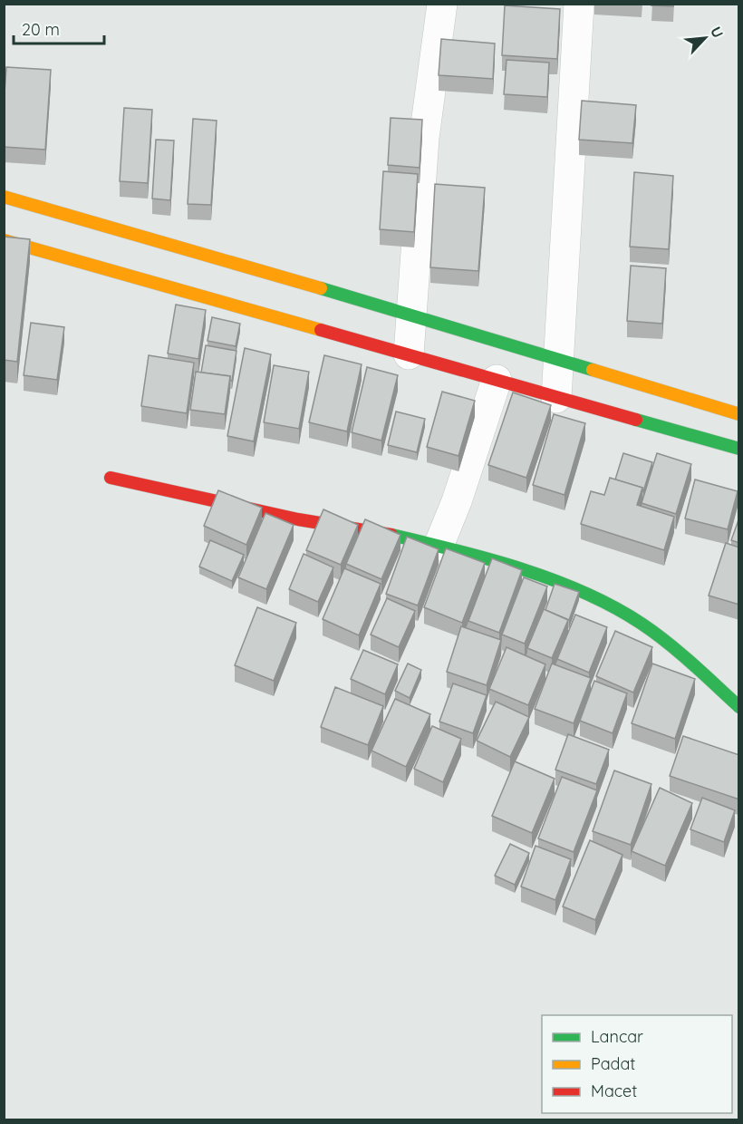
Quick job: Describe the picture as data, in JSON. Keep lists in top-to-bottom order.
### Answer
{
  "legend": ["Lancar", "Padat", "Macet"],
  "scale_bar": "20 m",
  "north": "top right"
}
